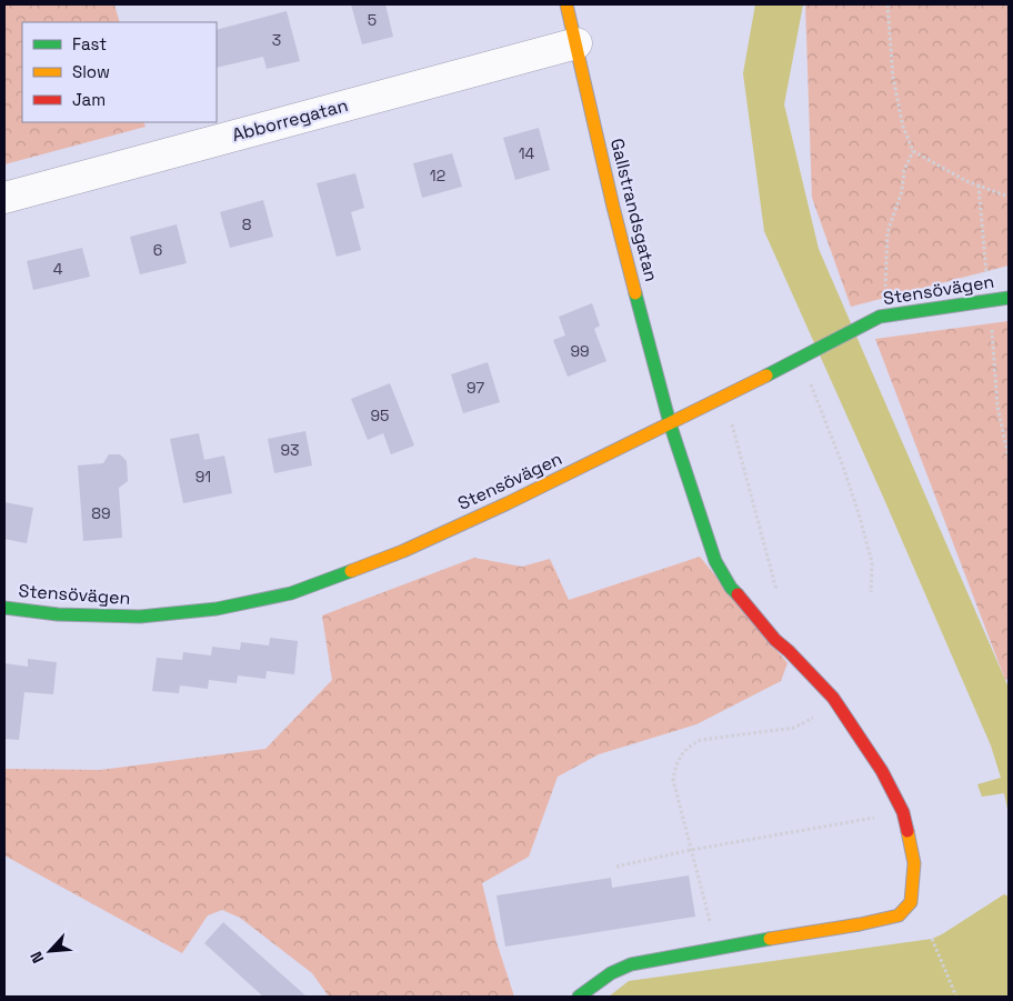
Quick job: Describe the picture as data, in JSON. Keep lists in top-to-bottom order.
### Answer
{
  "streets": {
    "street": ["Abborregatan", "Gallstrandsgatan", "Stensövägen"]
  },
  "crossings": [
    ["Abborregatan", "Gallstrandsgatan"],
    ["Gallstrandsgatan", "Stensövägen"]
  ],
  "house_numbers": [
    "5",
    "3",
    "14",
    "12",
    "8",
    "6",
    "4",
    "99",
    "97",
    "95",
    "93",
    "91",
    "89"
  ],
  "legend": ["Fast", "Slow", "Jam"],
  "north": "bottom left"
}
